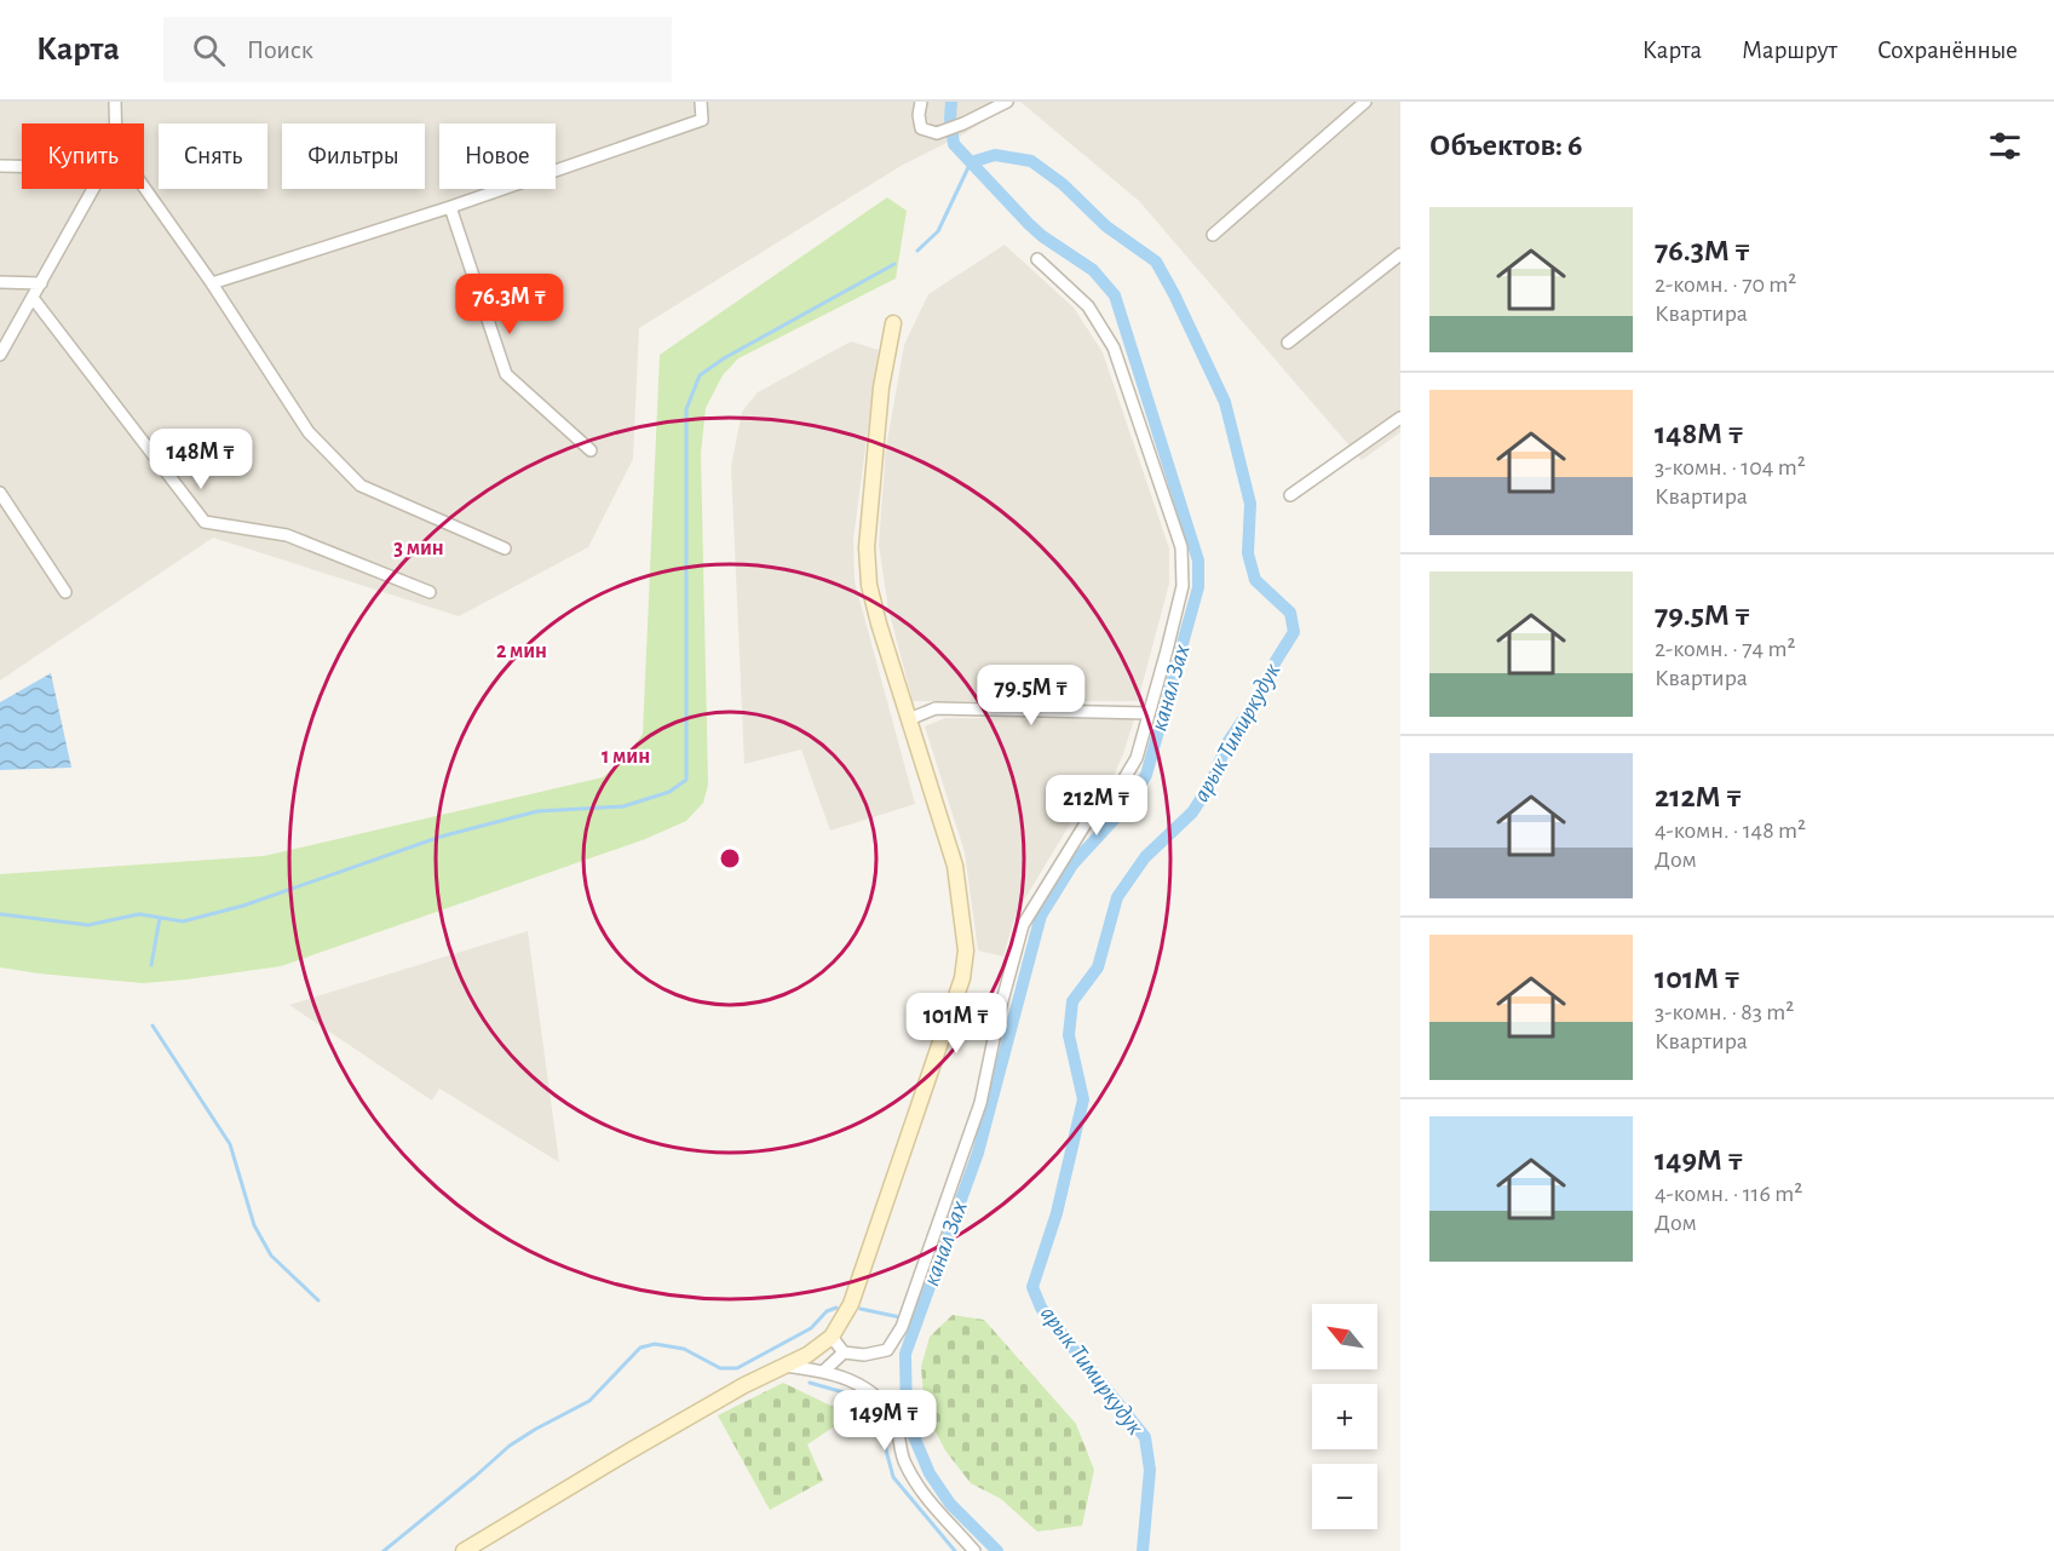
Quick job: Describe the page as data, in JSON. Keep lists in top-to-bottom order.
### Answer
{
  "water": ["канал Зах", "арык Тимиркудук"],
  "north": "top left",
  "page": {
    "header": "Карта",
    "search": "Поиск",
    "nav": ["Карта", "Маршрут", "Сохранённые"],
    "heading": "Объектов: 6",
    "chip": [
      "Купить",
      "Снять",
      "Фильтры",
      "Новое"
    ],
    "list": [
      {
        "name": "76.3M ₸",
        "note": "2-комн. · 70 m² · Квартира"
      },
      {
        "name": "148M ₸",
        "note": "3-комн. · 104 m² · Квартира"
      },
      {
        "name": "79.5M ₸",
        "note": "2-комн. · 74 m² · Квартира"
      },
      {
        "name": "212M ₸",
        "note": "4-комн. · 148 m² · Дом"
      },
      {
        "name": "101M ₸",
        "note": "3-комн. · 83 m² · Квартира"
      },
      {
        "name": "149M ₸",
        "note": "4-комн. · 116 m² · Дом"
      }
    ],
    "price": [
      "76.3M ₸",
      "148M ₸",
      "79.5M ₸",
      "212M ₸",
      "101M ₸",
      "149M ₸"
    ],
    "map_buttons": ["+", "−"]
  },
  "rings": ["3 мин", "2 мин", "1 мин"]
}
